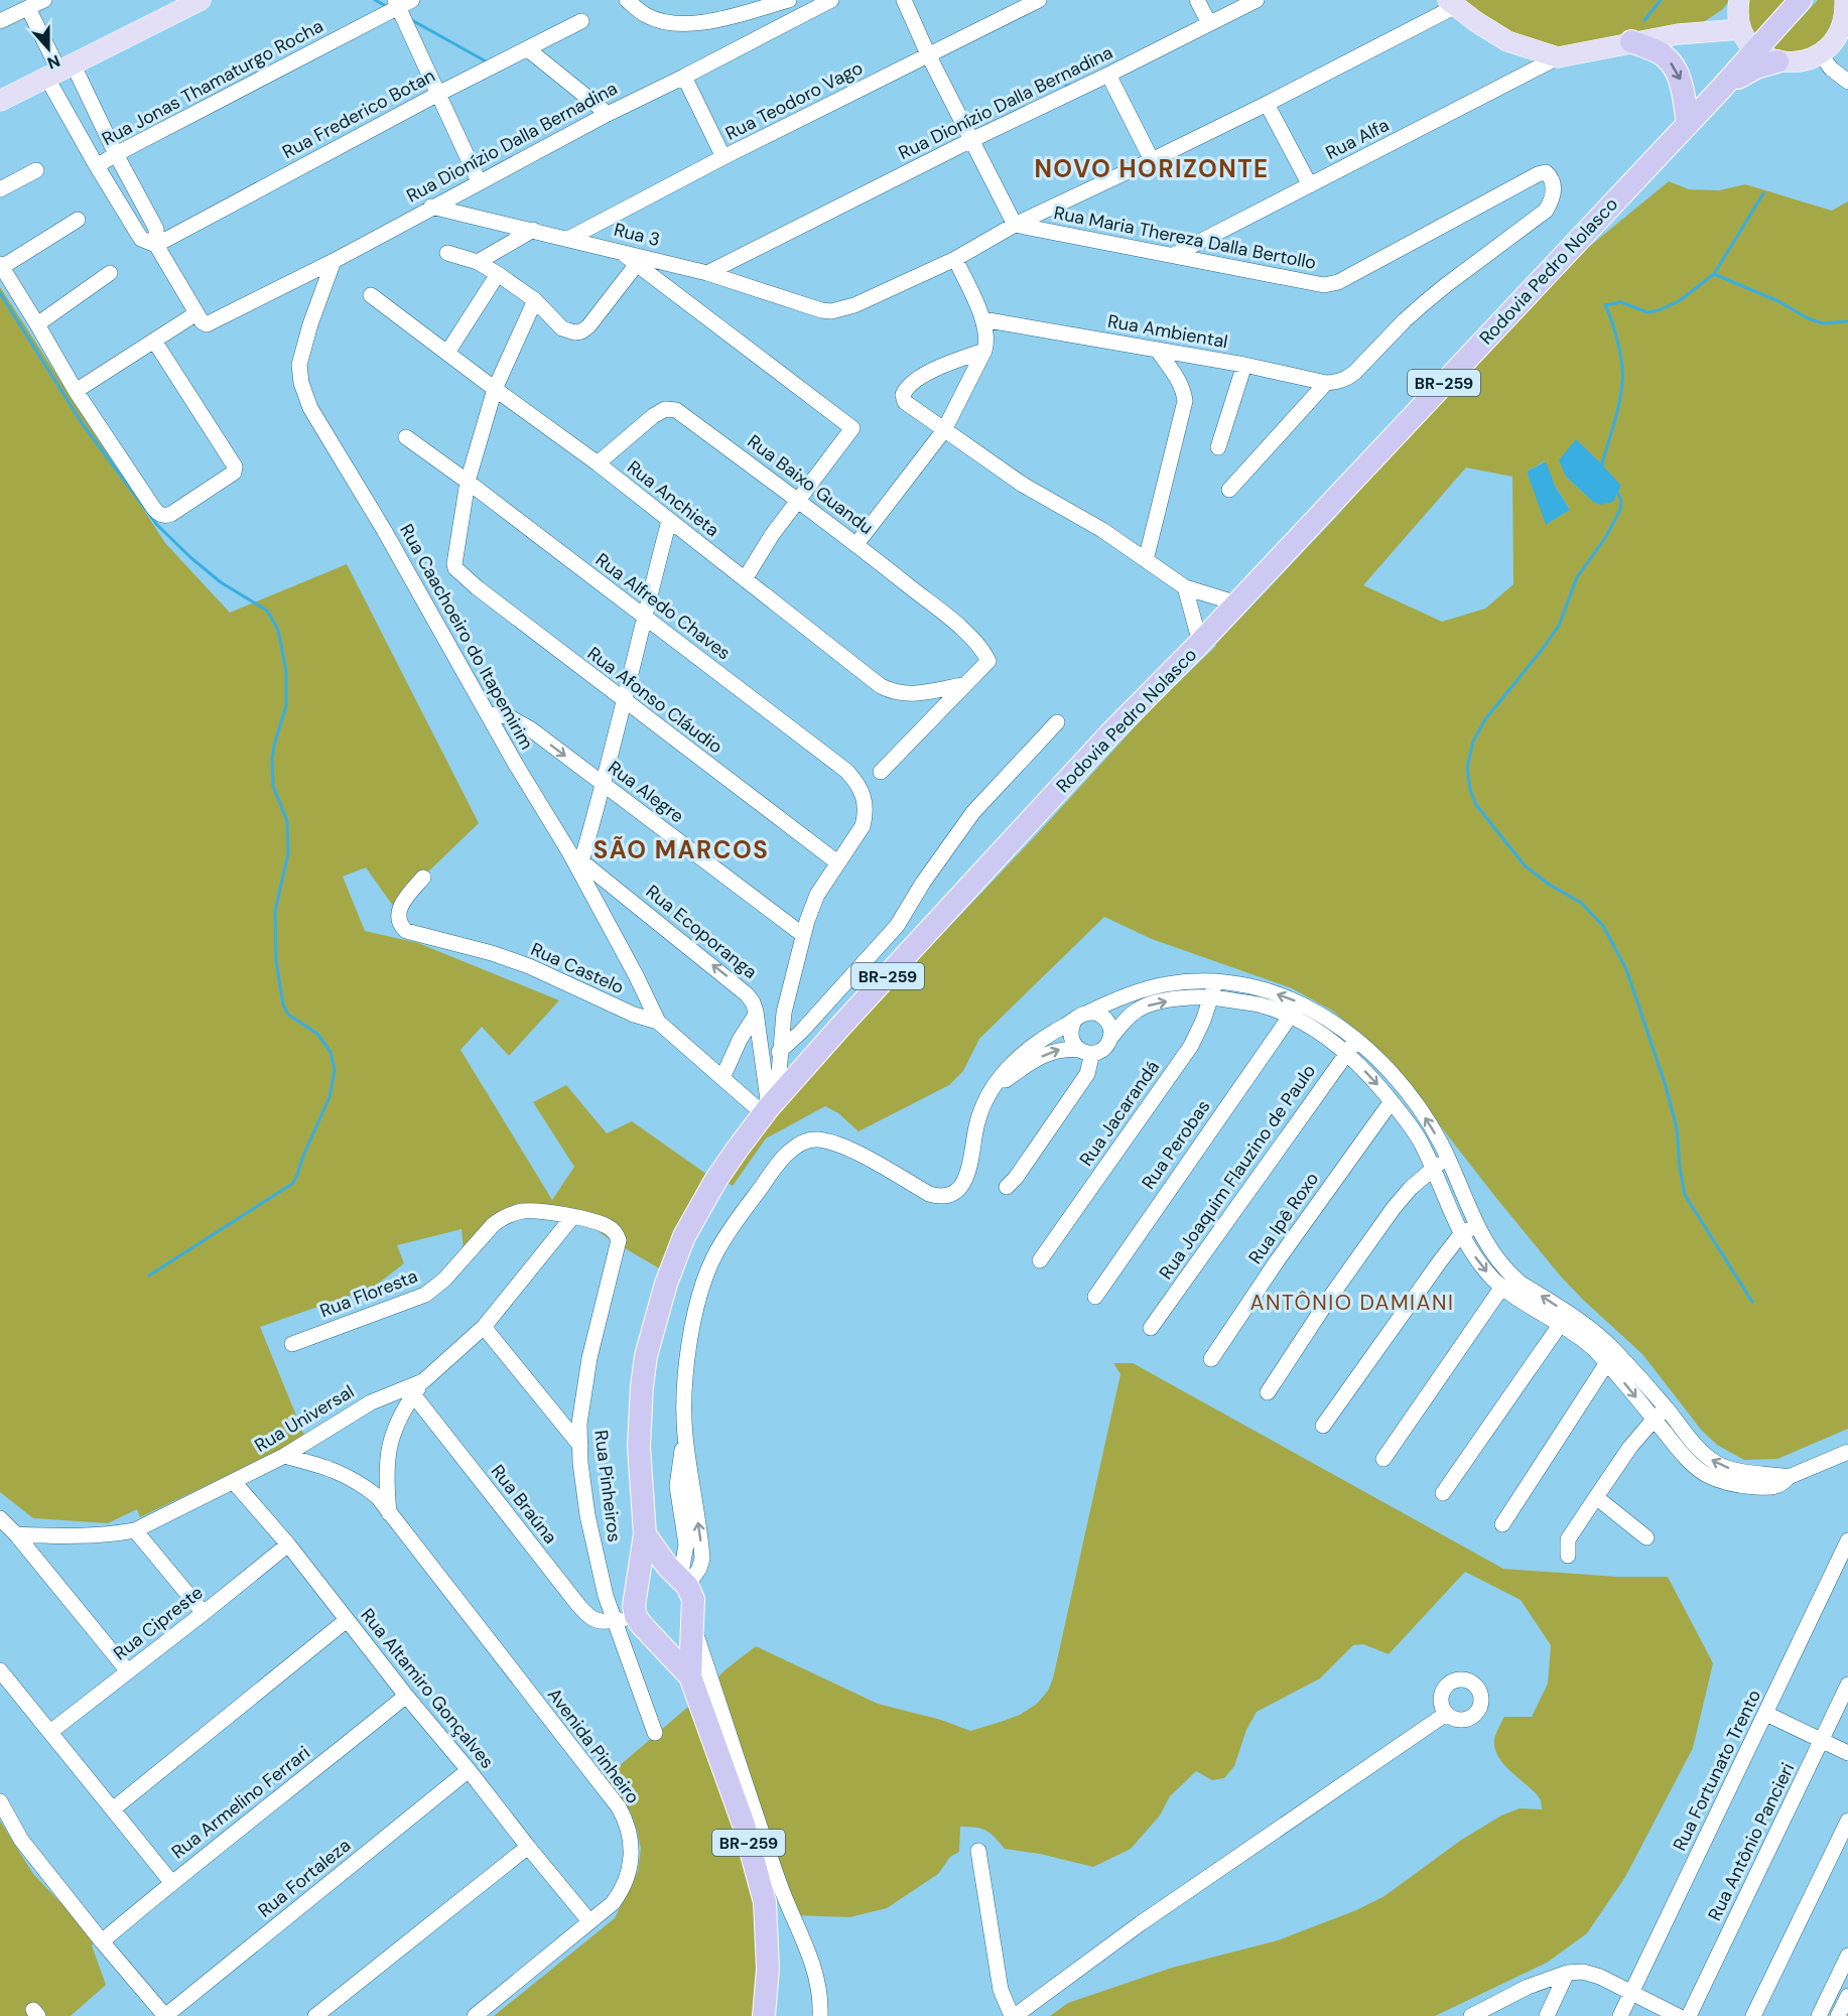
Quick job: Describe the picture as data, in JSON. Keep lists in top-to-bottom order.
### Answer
{
  "streets": {
    "highway": ["Rodovia Pedro Nolasco", "BR-259"],
    "street": [
      "Rua Jonas Thamaturgo Rocha",
      "Rua Teodoro Vago",
      "Rua Dionízio Dalla Bernadina",
      "Rua Frederico Botan",
      "Rua Alfa",
      "Rua 3",
      "Rua Maria Thereza Dalla Bertollo",
      "Rua Ambiental",
      "Rua Baixo Guandu",
      "Rua Anchieta",
      "Rua Alfredo Chaves",
      "Rua Caachoeiro do Itapemirim",
      "Rua Afonso Cláudio",
      "Rua Alegre",
      "Rua Ecoporanga",
      "Rua Castelo",
      "Rua Jacarandá",
      "Rua Perobas",
      "Rua Joaquim Flauzino de Paulo",
      "Rua Ipê Roxo",
      "Rua Floresta",
      "Rua Universal",
      "Rua Pinheiros",
      "Rua Braúna",
      "Rua Cipreste",
      "Rua Altamiro Gonçalves",
      "Avenida Pinheiro",
      "Rua Fortunato Trento",
      "Rua Armelino Ferrari",
      "Rua Antônio Pancieri",
      "Rua Fortaleza"
    ]
  },
  "crossings": [
    ["Rua Teodoro Vago", "Rua 3"],
    ["Rua Dionízio Dalla Bernadina", "Rua 3"],
    ["Rua Dionízio Dalla Bernadina", "Rua Caachoeiro do Itapemirim"],
    ["Rua Alfa", "Rua Maria Thereza Dalla Bertollo"],
    ["Rua Maria Thereza Dalla Bertollo", "Rua Ambiental"],
    ["Rodovia Pedro Nolasco", "BR-259"],
    ["Rodovia Pedro Nolasco", "Rua Ecoporanga"],
    ["Rodovia Pedro Nolasco", "Rua Castelo"],
    ["Rodovia Pedro Nolasco", "Rua Braúna"],
    ["BR-259", "Rua Braúna"],
    ["Rua Baixo Guandu", "Rua Anchieta"],
    ["Rua Alfredo Chaves", "Rua Afonso Cláudio"],
    ["Rua Caachoeiro do Itapemirim", "Rua Alegre"],
    ["Rua Caachoeiro do Itapemirim", "Rua Ecoporanga"],
    ["Rua Caachoeiro do Itapemirim", "Rua Castelo"],
    ["Rua Ecoporanga", "Rua Castelo"],
    ["Rua Floresta", "Rua Universal"],
    ["Rua Floresta", "Rua Pinheiros"],
    ["Rua Universal", "Rua Altamiro Gonçalves"],
    ["Rua Universal", "Avenida Pinheiro"],
    ["Rua Pinheiros", "Rua Braúna"],
    ["Rua Cipreste", "Rua Altamiro Gonçalves"],
    ["Rua Altamiro Gonçalves", "Avenida Pinheiro"],
    ["Rua Altamiro Gonçalves", "Rua Armelino Ferrari"],
    ["Rua Altamiro Gonçalves", "Rua Fortaleza"]
  ],
  "one_way": ["Rua Alegre", "Rua Ecoporanga"],
  "districts": ["NOVO HORIZONTE", "SÃO MARCOS", "ANTÔNIO DAMIANI"],
  "north": "bottom"
}
